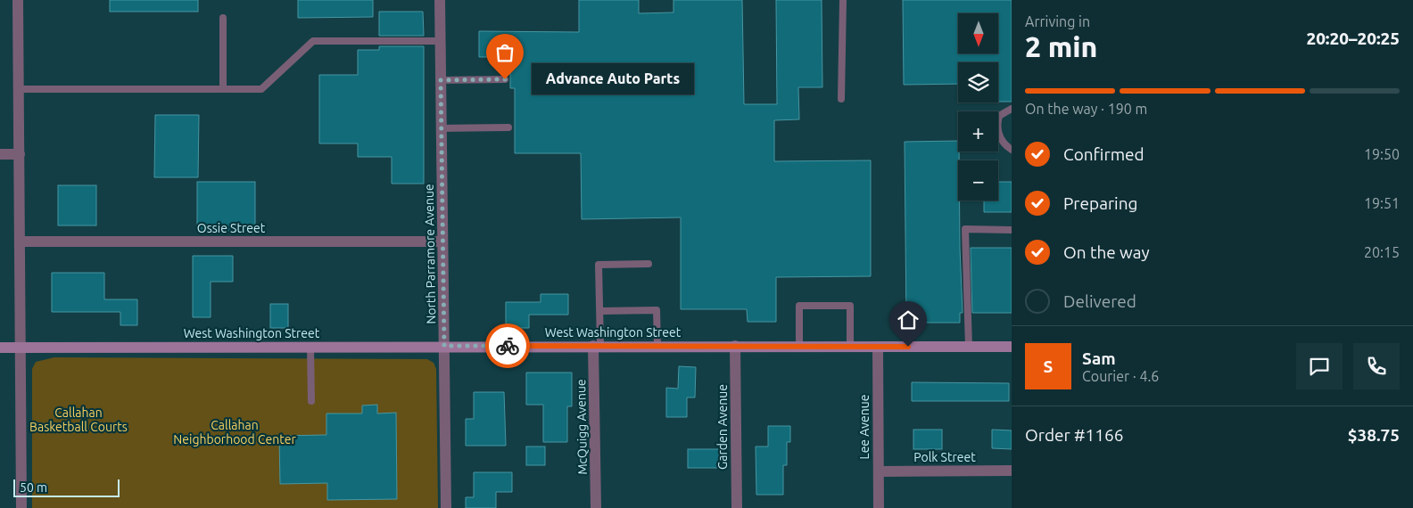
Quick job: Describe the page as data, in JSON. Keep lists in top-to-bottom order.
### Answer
{
  "streets": {
    "main road": ["West Washington Street"],
    "street": [
      "Ossie Street",
      "North Parramore Avenue",
      "McQuigg Avenue",
      "Garden Avenue",
      "Lee Avenue",
      "Polk Street"
    ]
  },
  "crossings": [
    ["Ossie Street", "North Parramore Avenue"],
    ["North Parramore Avenue", "West Washington Street"],
    ["West Washington Street", "McQuigg Avenue"],
    ["West Washington Street", "Garden Avenue"],
    ["West Washington Street", "Lee Avenue"],
    ["Lee Avenue", "Polk Street"]
  ],
  "parks": ["Callahan Basketball Courts", "Callahan Neighborhood Center"],
  "places": ["Advance Auto Parts"],
  "scale_bar": "50 m",
  "north": "bottom",
  "page": {
    "heading": ["2 min", "Arriving in", "20:20–20:25"],
    "panel": [
      "Sam",
      "Courier · 4.6",
      "Order #1166",
      "$38.75"
    ],
    "map_buttons": ["+", "−"],
    "bubble": "Advance Auto Parts",
    "bar": "On the way · 190 m",
    "list": [
      ["Confirmed", "19:50"],
      ["Preparing", "19:51"],
      ["On the way", "20:15"],
      "Delivered"
    ],
    "round": "S",
    "scale": "50 m"
  }
}
